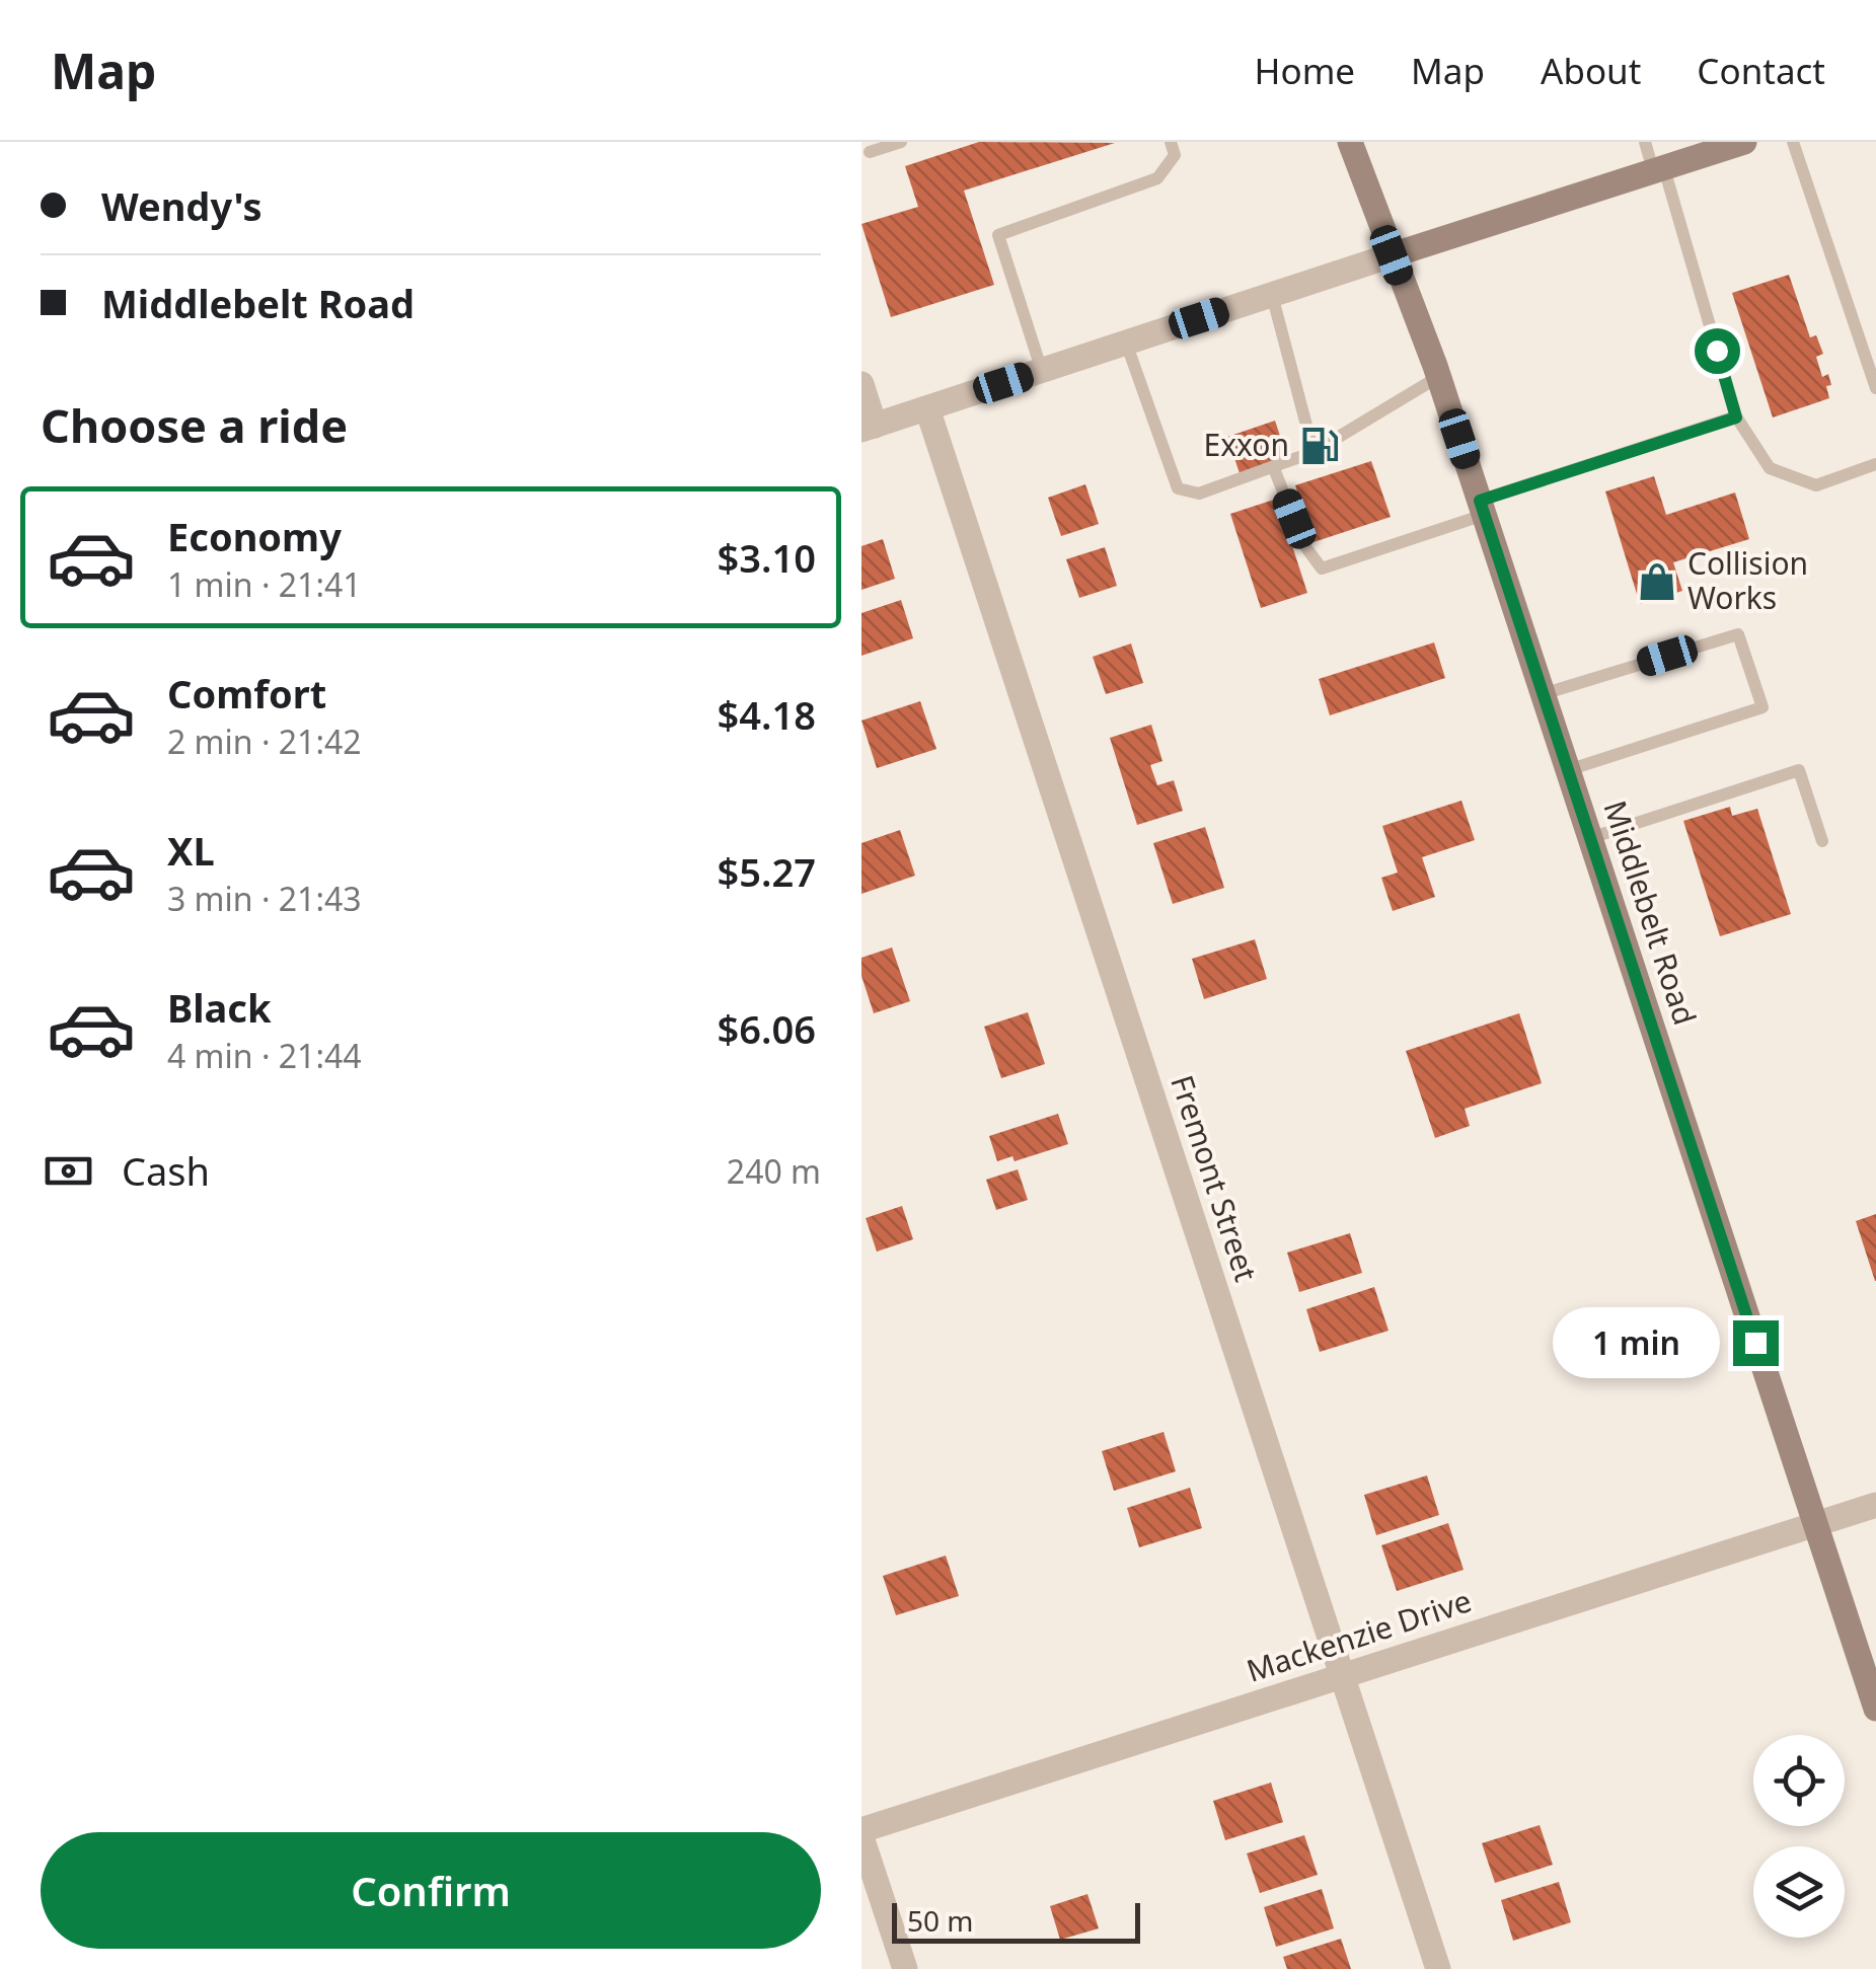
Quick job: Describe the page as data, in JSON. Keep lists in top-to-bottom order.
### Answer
{
  "streets": {
    "main road": ["Middlebelt Road"],
    "street": ["Fremont Street", "Mackenzie Drive"]
  },
  "crossings": [
    ["Middlebelt Road", "Mackenzie Drive"],
    ["Fremont Street", "Mackenzie Drive"]
  ],
  "places": {
    "fuel station": ["Exxon"],
    "shop": ["Collision Works"]
  },
  "scale_bar": "50 m",
  "page": {
    "header": "Map",
    "nav": [
      "Home",
      "Map",
      "About",
      "Contact"
    ],
    "banner": ["Wendy's", "Middlebelt Road"],
    "heading": "Choose a ride",
    "list": [
      {
        "name": "Economy",
        "note": "1 min · 21:41",
        "value": "$3.10"
      },
      {
        "name": "Comfort",
        "note": "2 min · 21:42",
        "value": "$4.18"
      },
      {
        "name": "XL",
        "note": "3 min · 21:43",
        "value": "$5.27"
      },
      {
        "name": "Black",
        "note": "4 min · 21:44",
        "value": "$6.06"
      }
    ],
    "pay": ["Cash", "240 m"],
    "bubble": "1 min",
    "buttons": "Confirm",
    "scale": "50 m"
  }
}
